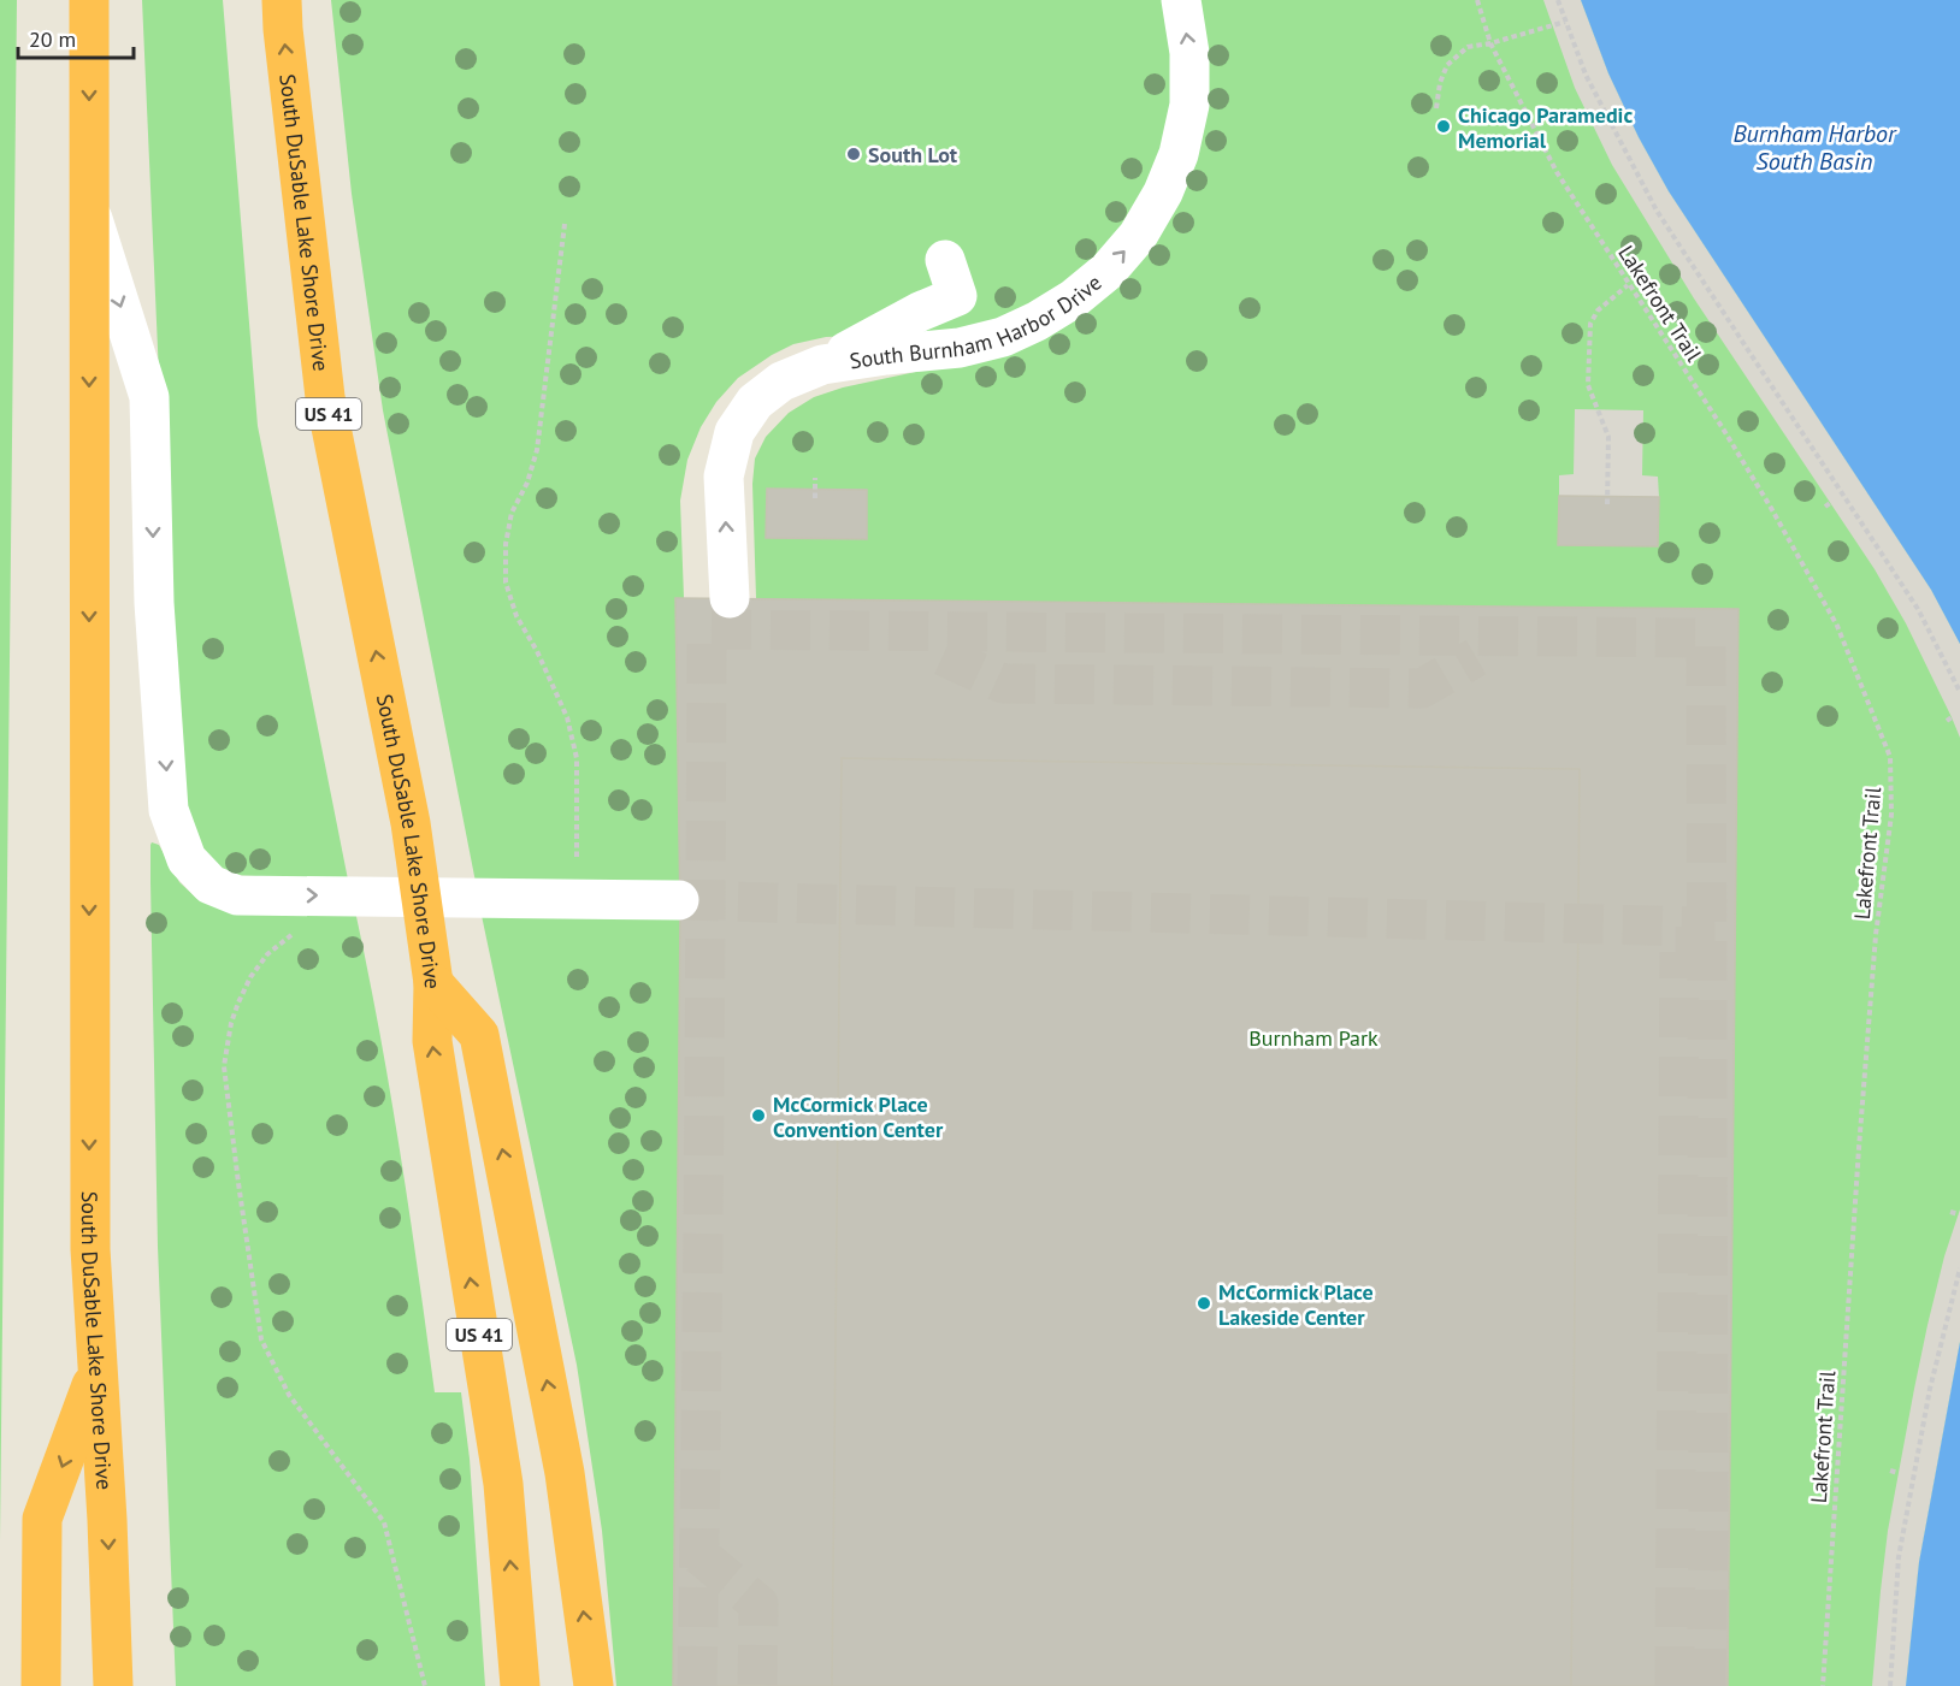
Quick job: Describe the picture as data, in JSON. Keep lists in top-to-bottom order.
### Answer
{
  "streets": {
    "highway": ["South DuSable Lake Shore Drive", "US 41"],
    "street": ["South Burnham Harbor Drive"],
    "path": ["Lakefront Trail"]
  },
  "one_way": ["South Burnham Harbor Drive"],
  "water": ["Burnham Harbor South Basin"],
  "parks": ["Burnham Park"],
  "places": [
    "Chicago Paramedic Memorial",
    "South Lot",
    "McCormick Place Convention Center",
    "McCormick Place Lakeside Center"
  ],
  "scale_bar": "20 m"
}
